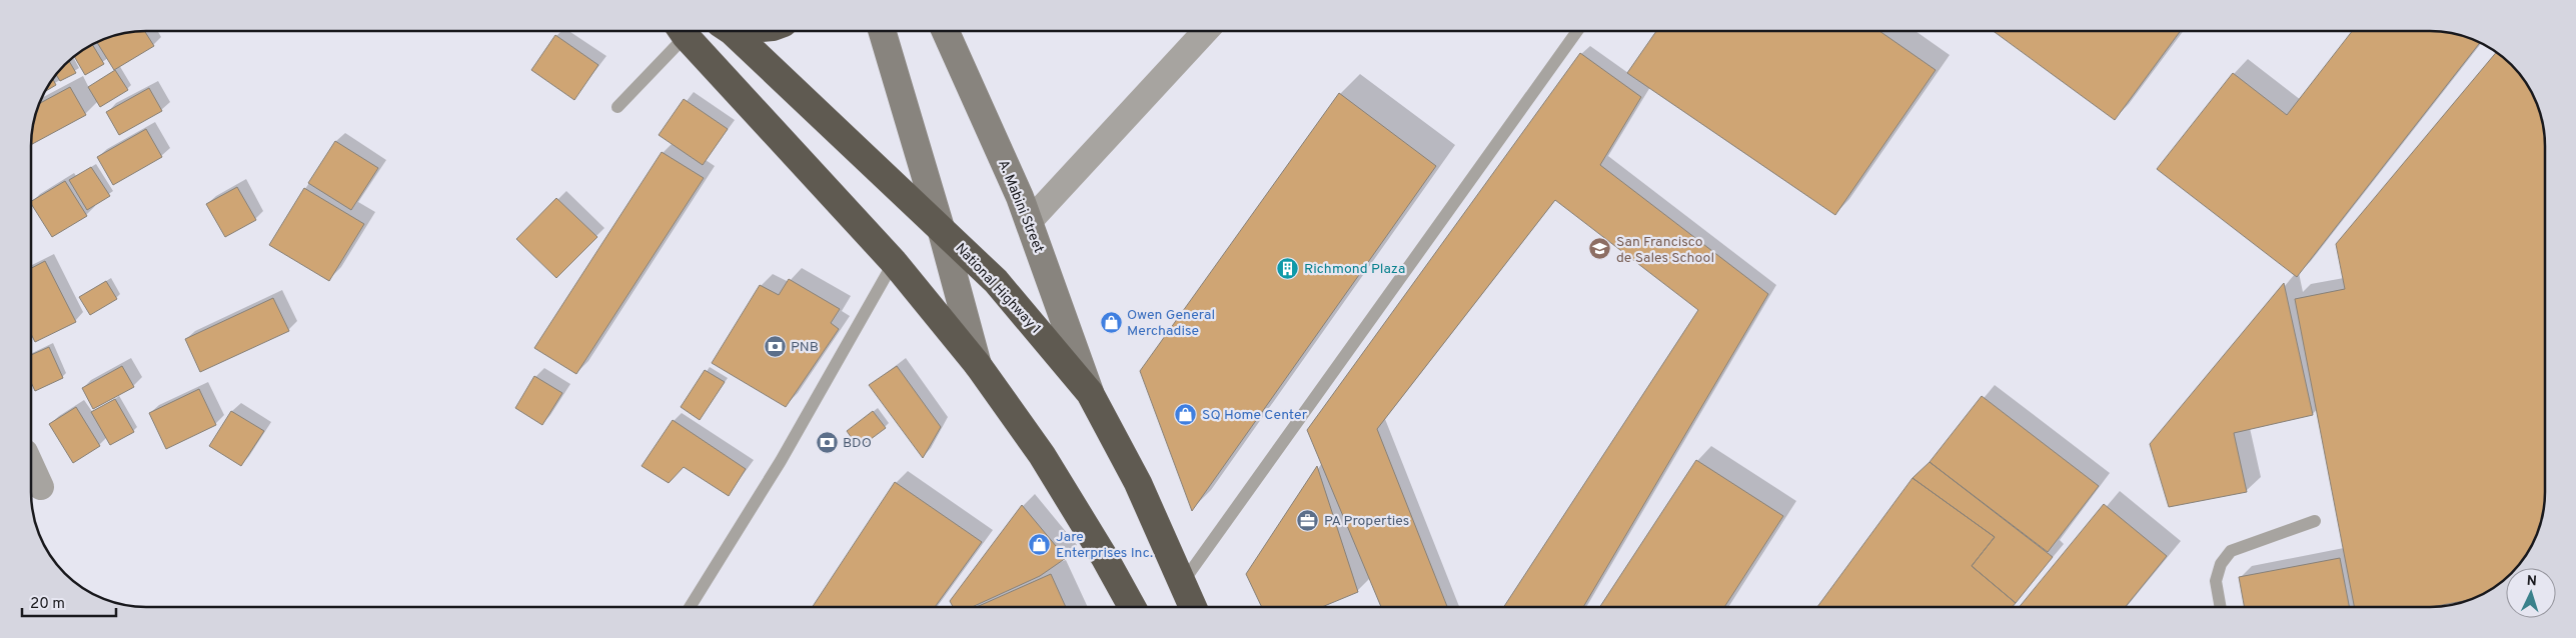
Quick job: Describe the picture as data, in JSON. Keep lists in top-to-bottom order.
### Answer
{
  "streets": {
    "highway": ["National Highway 1"],
    "main road": ["A. Mabini Street"]
  },
  "crossings": [
    ["A. Mabini Street", "National Highway 1"]
  ],
  "places": {
    "school or university": ["San Francisco de Sales School"],
    "building": ["Richmond Plaza"],
    "shop": ["Owen General Merchadise", "SQ Home Center", "Jare Enterprises Inc."],
    "bank": ["PNB", "BDO"],
    "office": ["PA Properties"]
  },
  "scale_bar": "20 m",
  "north": "top"
}
